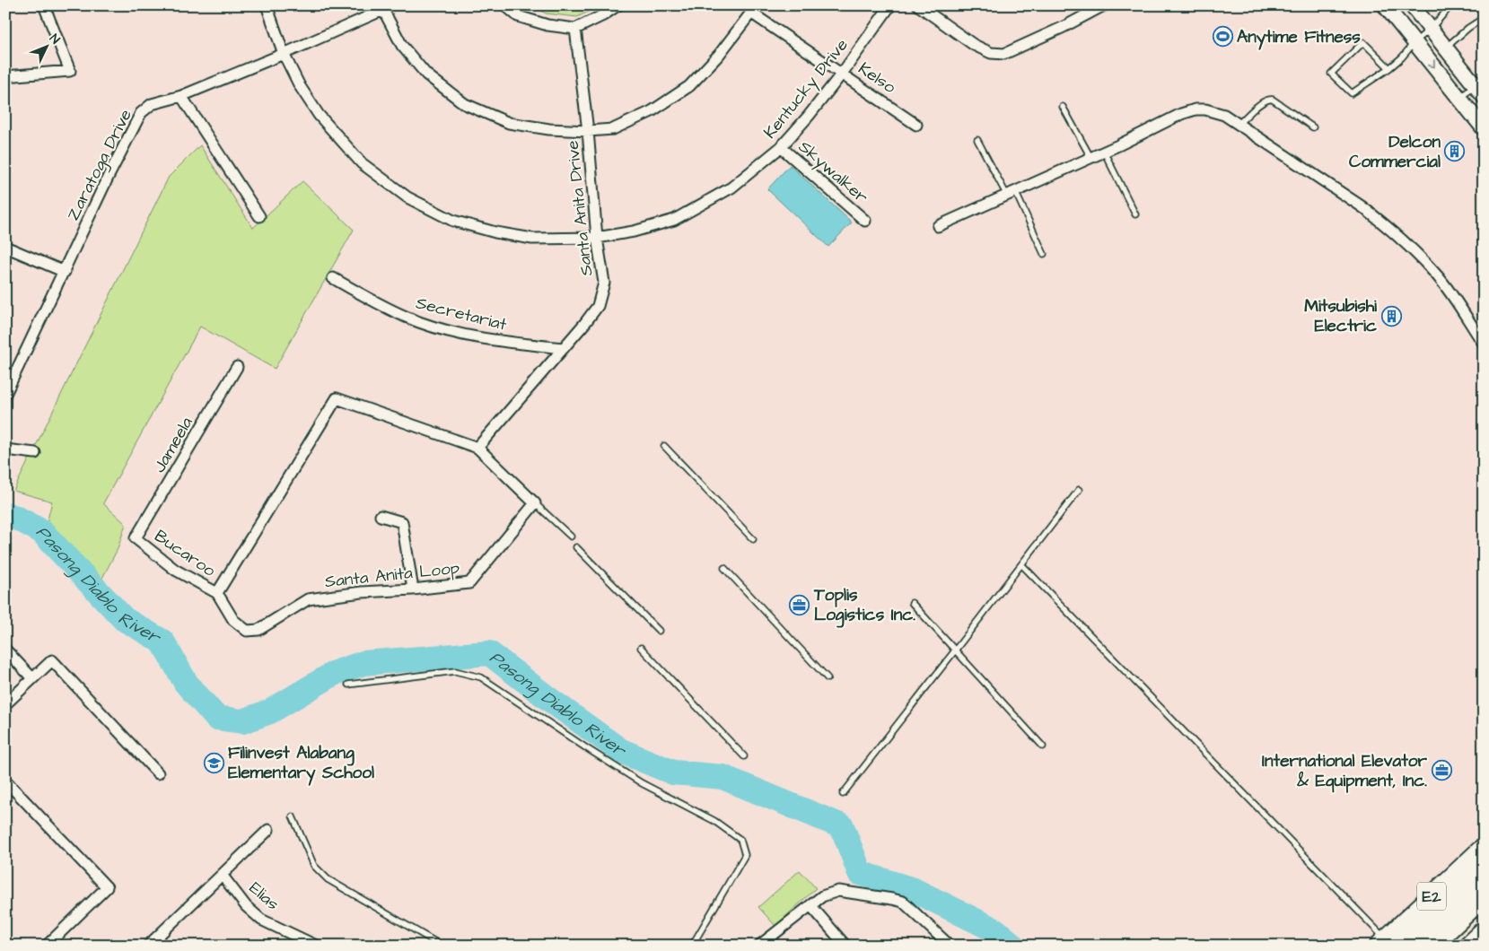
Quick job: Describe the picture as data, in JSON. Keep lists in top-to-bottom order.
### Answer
{
  "streets": {
    "highway": ["E2"],
    "street": [
      "Kelso",
      "Kentucky Drive",
      "Zaratoga Drive",
      "Skywalker",
      "Santa Anita Drive",
      "Secretariat",
      "Jameela",
      "Bucaroo",
      "Santa Anita Loop",
      "Elias"
    ]
  },
  "crossings": [
    ["Kelso", "Kentucky Drive"],
    ["Kentucky Drive", "Zaratoga Drive"],
    ["Kentucky Drive", "Skywalker"],
    ["Kentucky Drive", "Santa Anita Drive"],
    ["Santa Anita Drive", "Secretariat"],
    ["Jameela", "Bucaroo"],
    ["Bucaroo", "Santa Anita Loop"]
  ],
  "water": ["Pasong Diablo River"],
  "places": {
    "sports": ["Anytime Fitness"],
    "building": ["Delcon Commercial", "Mitsubishi Electric"],
    "office": ["Toplis Logistics Inc.", "International Elevator & Equipment, Inc."],
    "school or university": ["Filinvest Alabang Elementary School"]
  },
  "north": "top right"
}
